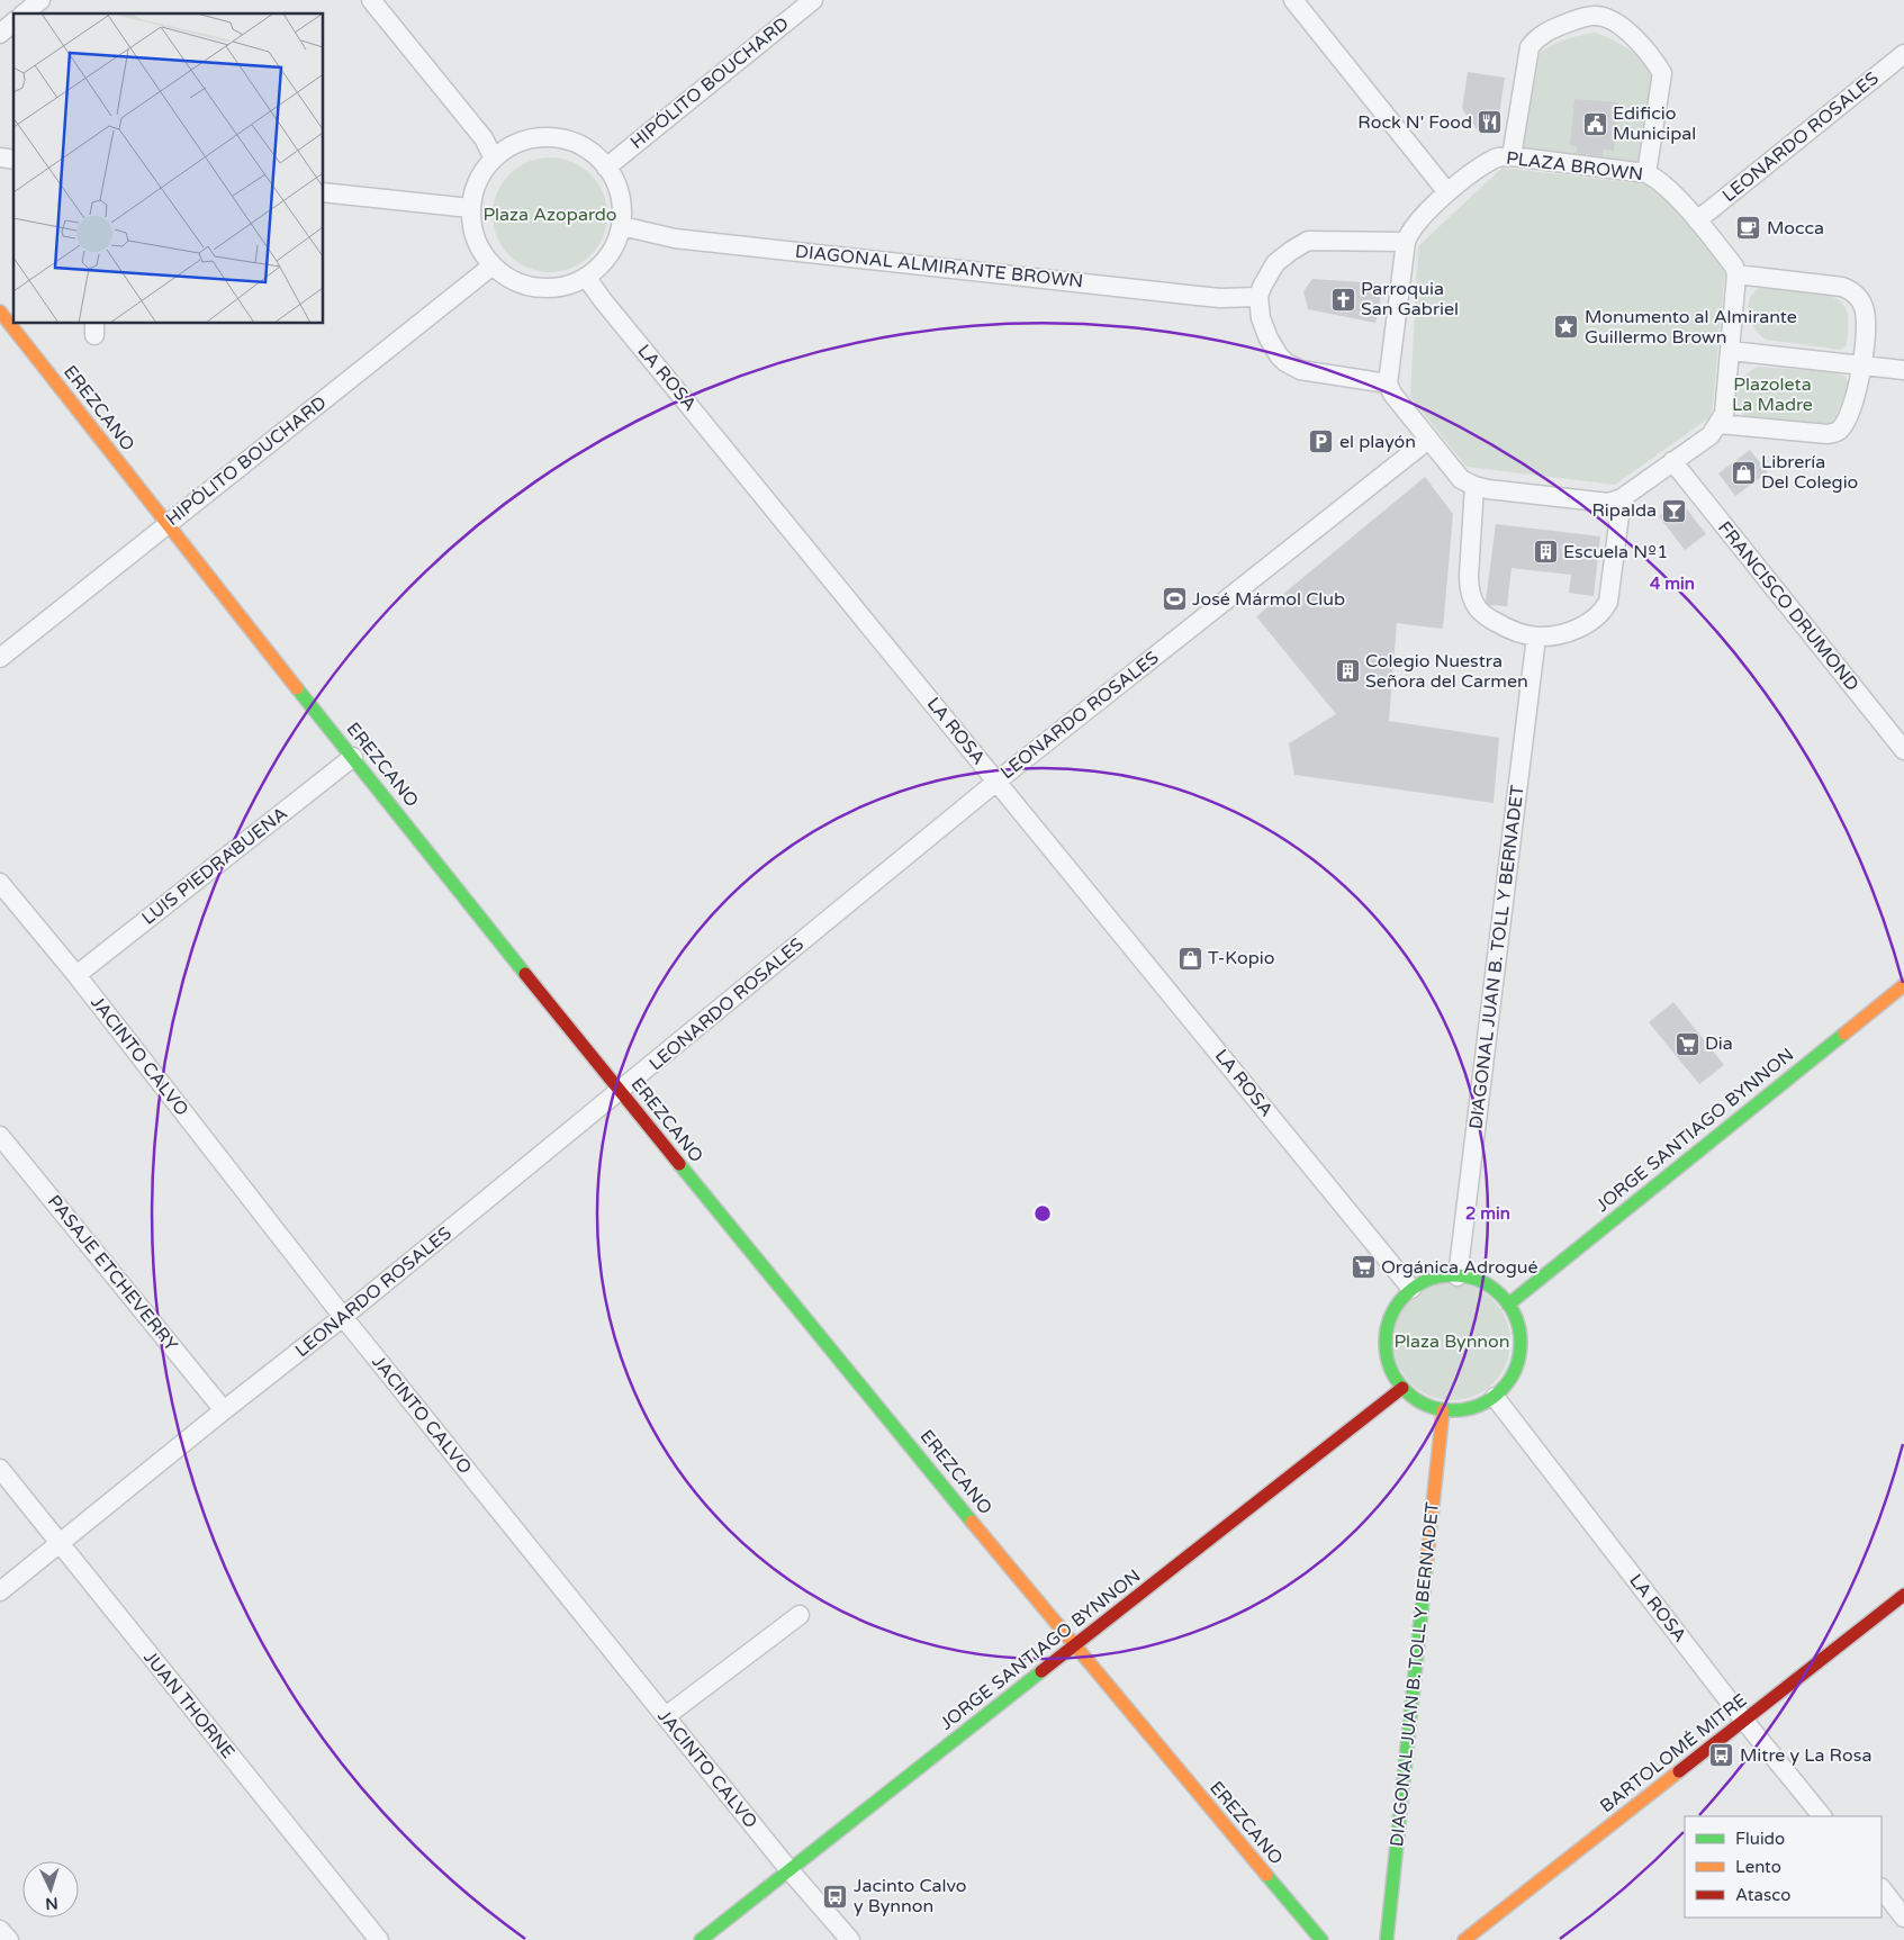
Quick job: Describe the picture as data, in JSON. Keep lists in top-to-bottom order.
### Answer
{
  "streets": {
    "street": [
      "HIPÓLITO BOUCHARD",
      "LEONARDO ROSALES",
      "PLAZA BROWN",
      "DIAGONAL ALMIRANTE BROWN",
      "LA ROSA",
      "EREZCANO",
      "FRANCISCO DRUMOND",
      "LUIS PIEDRABUENA",
      "DIAGONAL JUAN B. TOLL Y BERNADET",
      "JACINTO CALVO",
      "JORGE SANTIAGO BYNNON",
      "PASAJE ETCHEVERRY",
      "JUAN THORNE",
      "BARTOLOMÉ MITRE"
    ]
  },
  "crossings": [
    ["HIPÓLITO BOUCHARD", "DIAGONAL ALMIRANTE BROWN"],
    ["HIPÓLITO BOUCHARD", "LA ROSA"],
    ["HIPÓLITO BOUCHARD", "EREZCANO"],
    ["LEONARDO ROSALES", "PLAZA BROWN"],
    ["LEONARDO ROSALES", "LA ROSA"],
    ["LEONARDO ROSALES", "EREZCANO"],
    ["LEONARDO ROSALES", "JACINTO CALVO"],
    ["LEONARDO ROSALES", "PASAJE ETCHEVERRY"],
    ["LEONARDO ROSALES", "JUAN THORNE"],
    ["DIAGONAL ALMIRANTE BROWN", "LA ROSA"],
    ["LA ROSA", "DIAGONAL JUAN B. TOLL Y BERNADET"],
    ["LA ROSA", "JORGE SANTIAGO BYNNON"],
    ["LA ROSA", "BARTOLOMÉ MITRE"],
    ["EREZCANO", "LUIS PIEDRABUENA"],
    ["EREZCANO", "JORGE SANTIAGO BYNNON"],
    ["LUIS PIEDRABUENA", "JACINTO CALVO"],
    ["DIAGONAL JUAN B. TOLL Y BERNADET", "JORGE SANTIAGO BYNNON"],
    ["JACINTO CALVO", "JORGE SANTIAGO BYNNON"]
  ],
  "parks": ["Plaza Azopardo", "Plazoleta La Madre", "Plaza Bynnon"],
  "places": {
    "restaurant": ["Rock N' Food"],
    "public building": ["Edificio Municipal"],
    "cafe": ["Mocca"],
    "church": ["Parroquia San Gabriel"],
    "place": ["Monumento al Almirante Guillermo Brown"],
    "parking": ["el playón"],
    "shop": ["Librería Del Colegio", "T-Kopio"],
    "bar": ["Ripalda"],
    "building": ["Escuela Nº1", "Colegio Nuestra Señora del Carmen"],
    "sports": ["José Mármol Club"],
    "supermarket": ["Dia", "Orgánica Adrogué"],
    "bus stop": ["Mitre y La Rosa", "Jacinto Calvo y Bynnon"]
  },
  "legend": ["Fluido", "Lento", "Atasco"],
  "north": "bottom",
  "rings": ["4 min", "2 min"]
}
